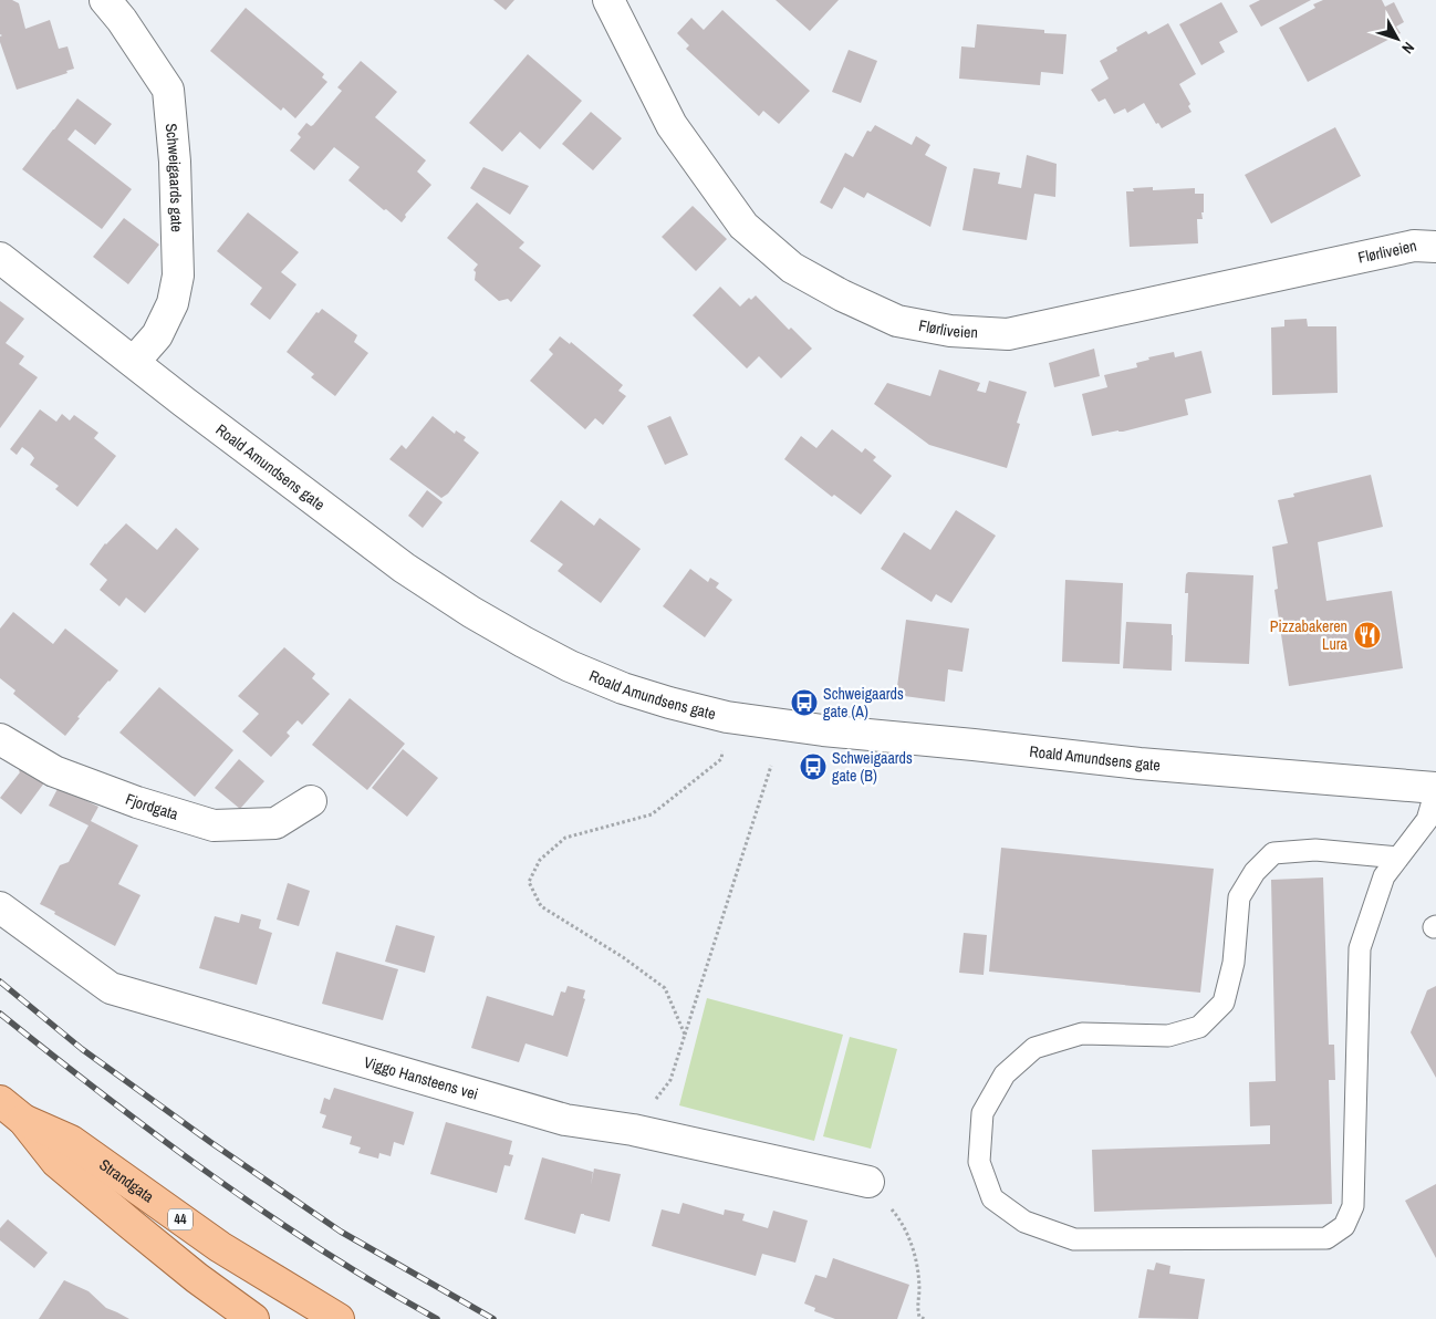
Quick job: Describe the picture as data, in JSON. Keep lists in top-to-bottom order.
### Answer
{
  "streets": {
    "main road": ["Strandgata", "44"],
    "street": [
      "Schweigaards gate",
      "Flørliveien",
      "Roald Amundsens gate",
      "Fjordgata",
      "Viggo Hansteens vei"
    ]
  },
  "crossings": [
    ["Schweigaards gate", "Roald Amundsens gate"]
  ],
  "places": {
    "restaurant": ["Pizzabakeren Lura"],
    "bus stop": ["Schweigaards gate (A)", "Schweigaards gate (B)"]
  },
  "north": "bottom right"
}
